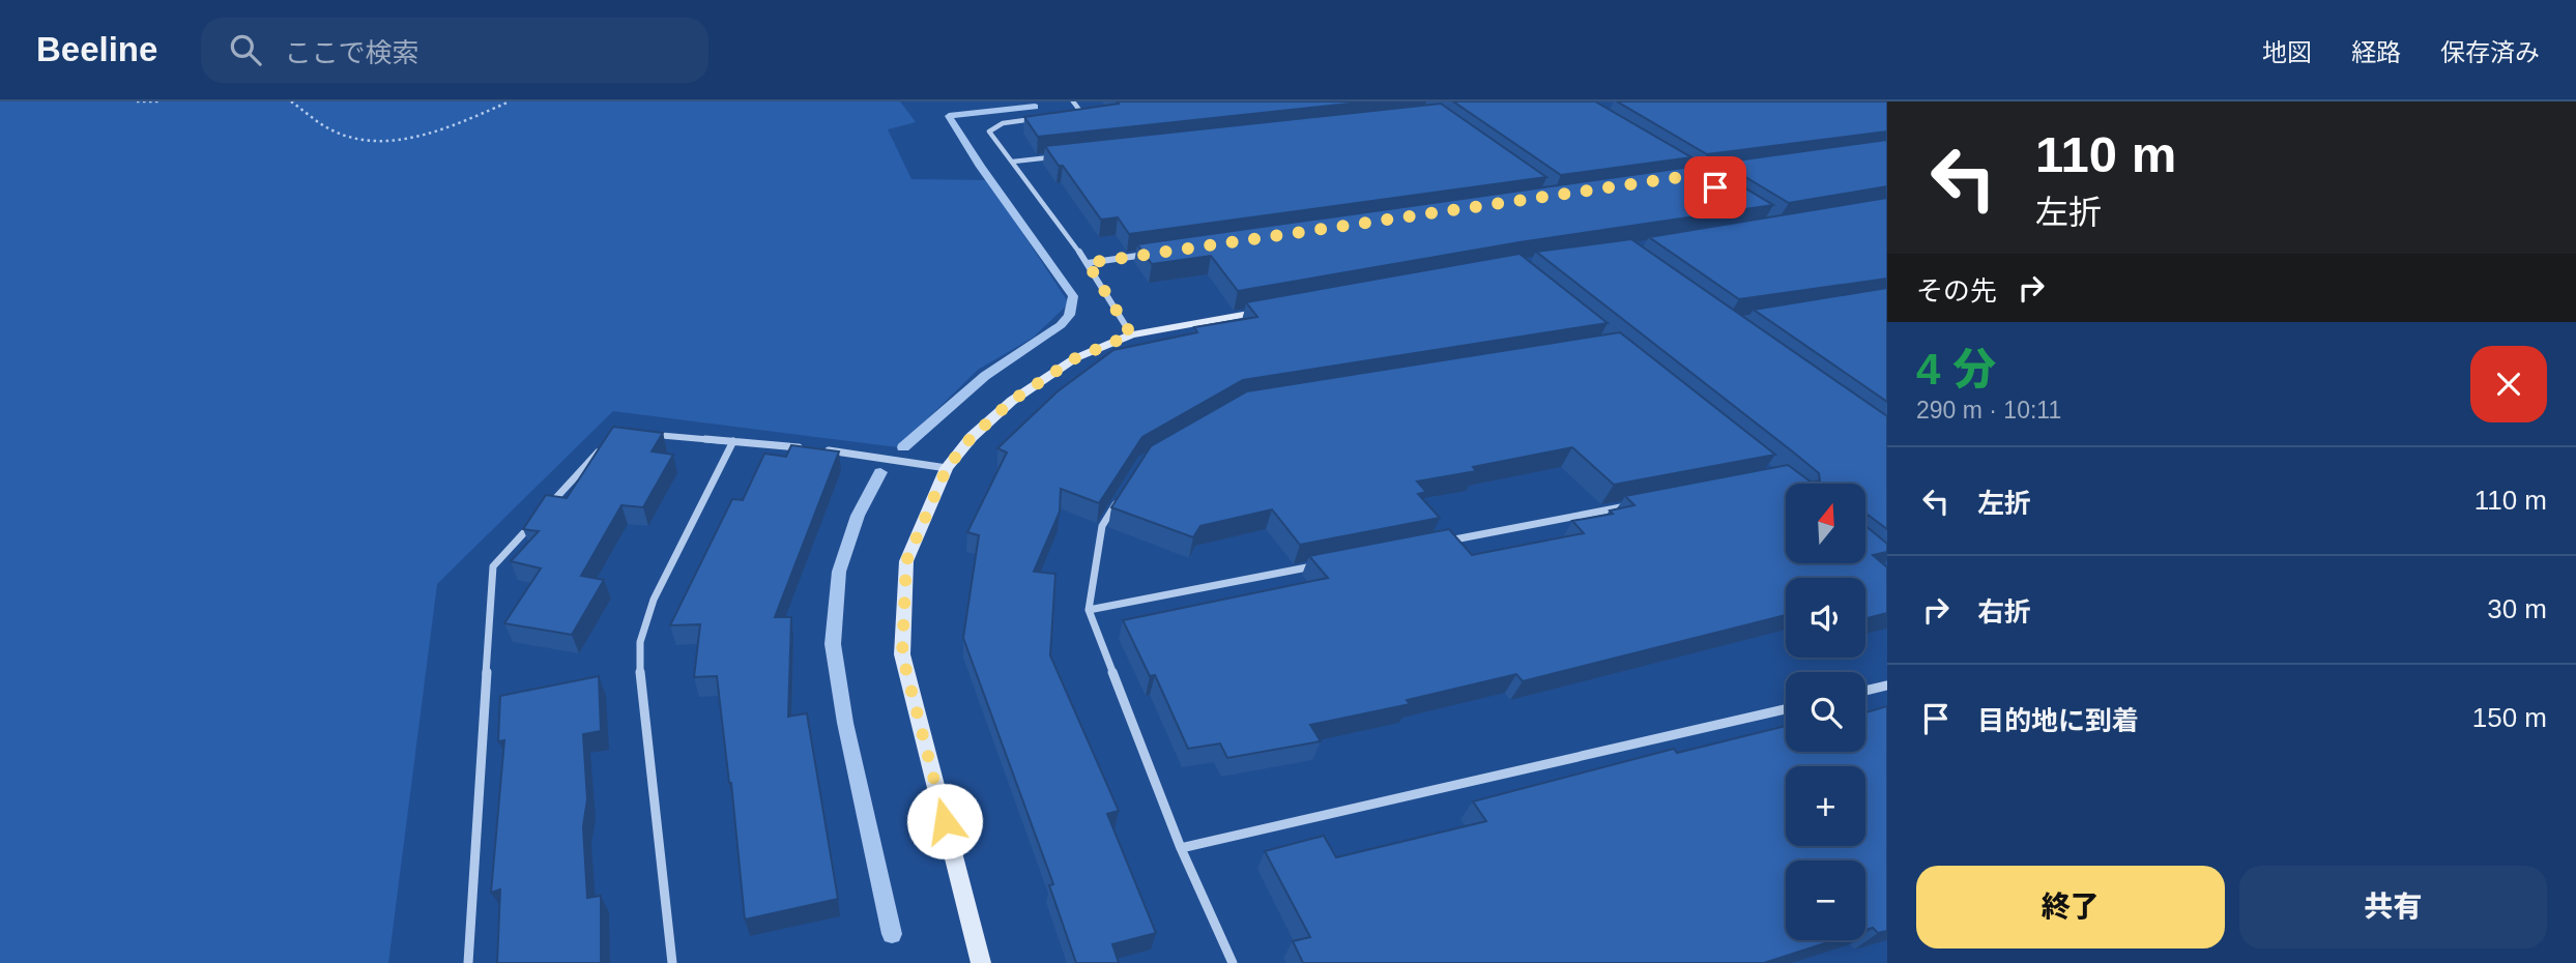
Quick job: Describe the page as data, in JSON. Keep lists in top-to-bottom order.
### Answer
{
  "north": "top",
  "page": {
    "header": "Beeline",
    "search": "ここで検索",
    "nav": ["地図", "経路", "保存済み"],
    "turn": ["110 m", "左折"],
    "then": "その先",
    "heading": ["4 分", "290 m · 10:11"],
    "list": [
      {
        "name": "左折",
        "value": "110 m"
      },
      {
        "name": "右折",
        "value": "30 m"
      },
      {
        "name": "目的地に到着",
        "value": "150 m"
      }
    ],
    "map_buttons": ["+", "−"],
    "buttons": ["終了", "共有"]
  }
}
